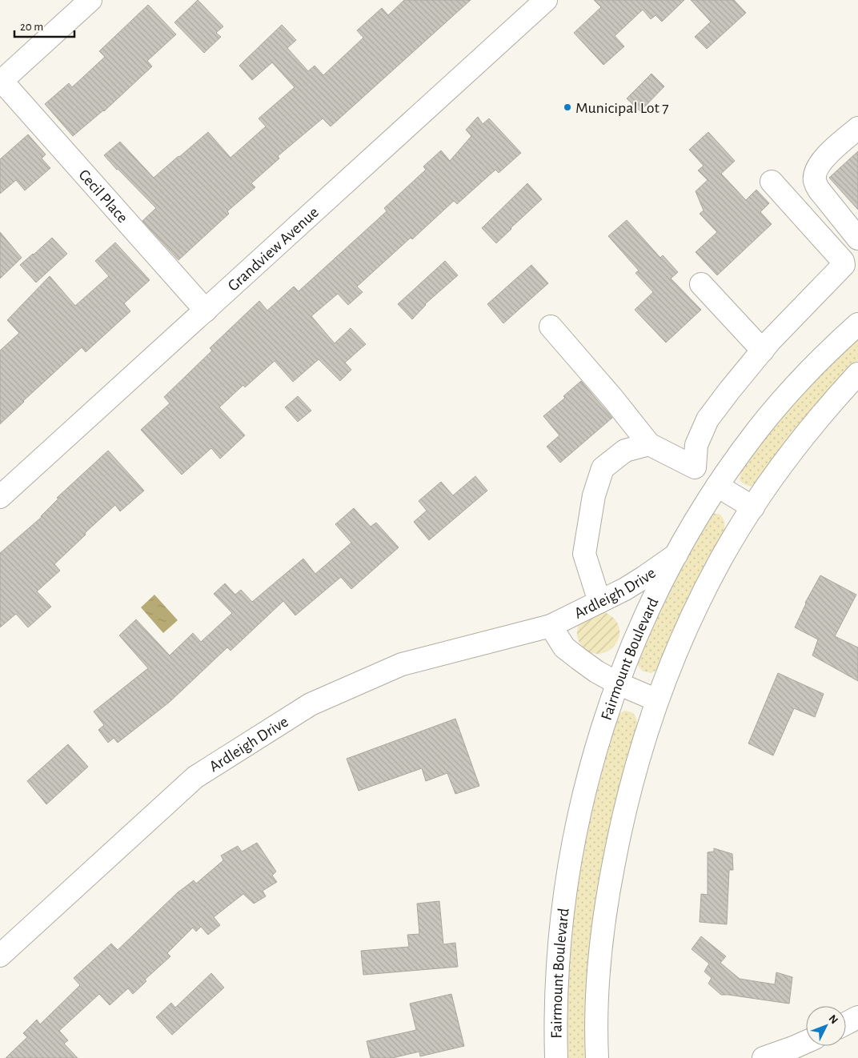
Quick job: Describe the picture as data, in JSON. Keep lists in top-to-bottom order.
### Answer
{
  "streets": {
    "street": [
      "Cecil Place",
      "Grandview Avenue",
      "Ardleigh Drive",
      "Fairmount Boulevard"
    ]
  },
  "crossings": [
    ["Cecil Place", "Grandview Avenue"],
    ["Ardleigh Drive", "Fairmount Boulevard"]
  ],
  "places": ["Municipal Lot 7"],
  "scale_bar": "20 m",
  "north": "top right"
}
